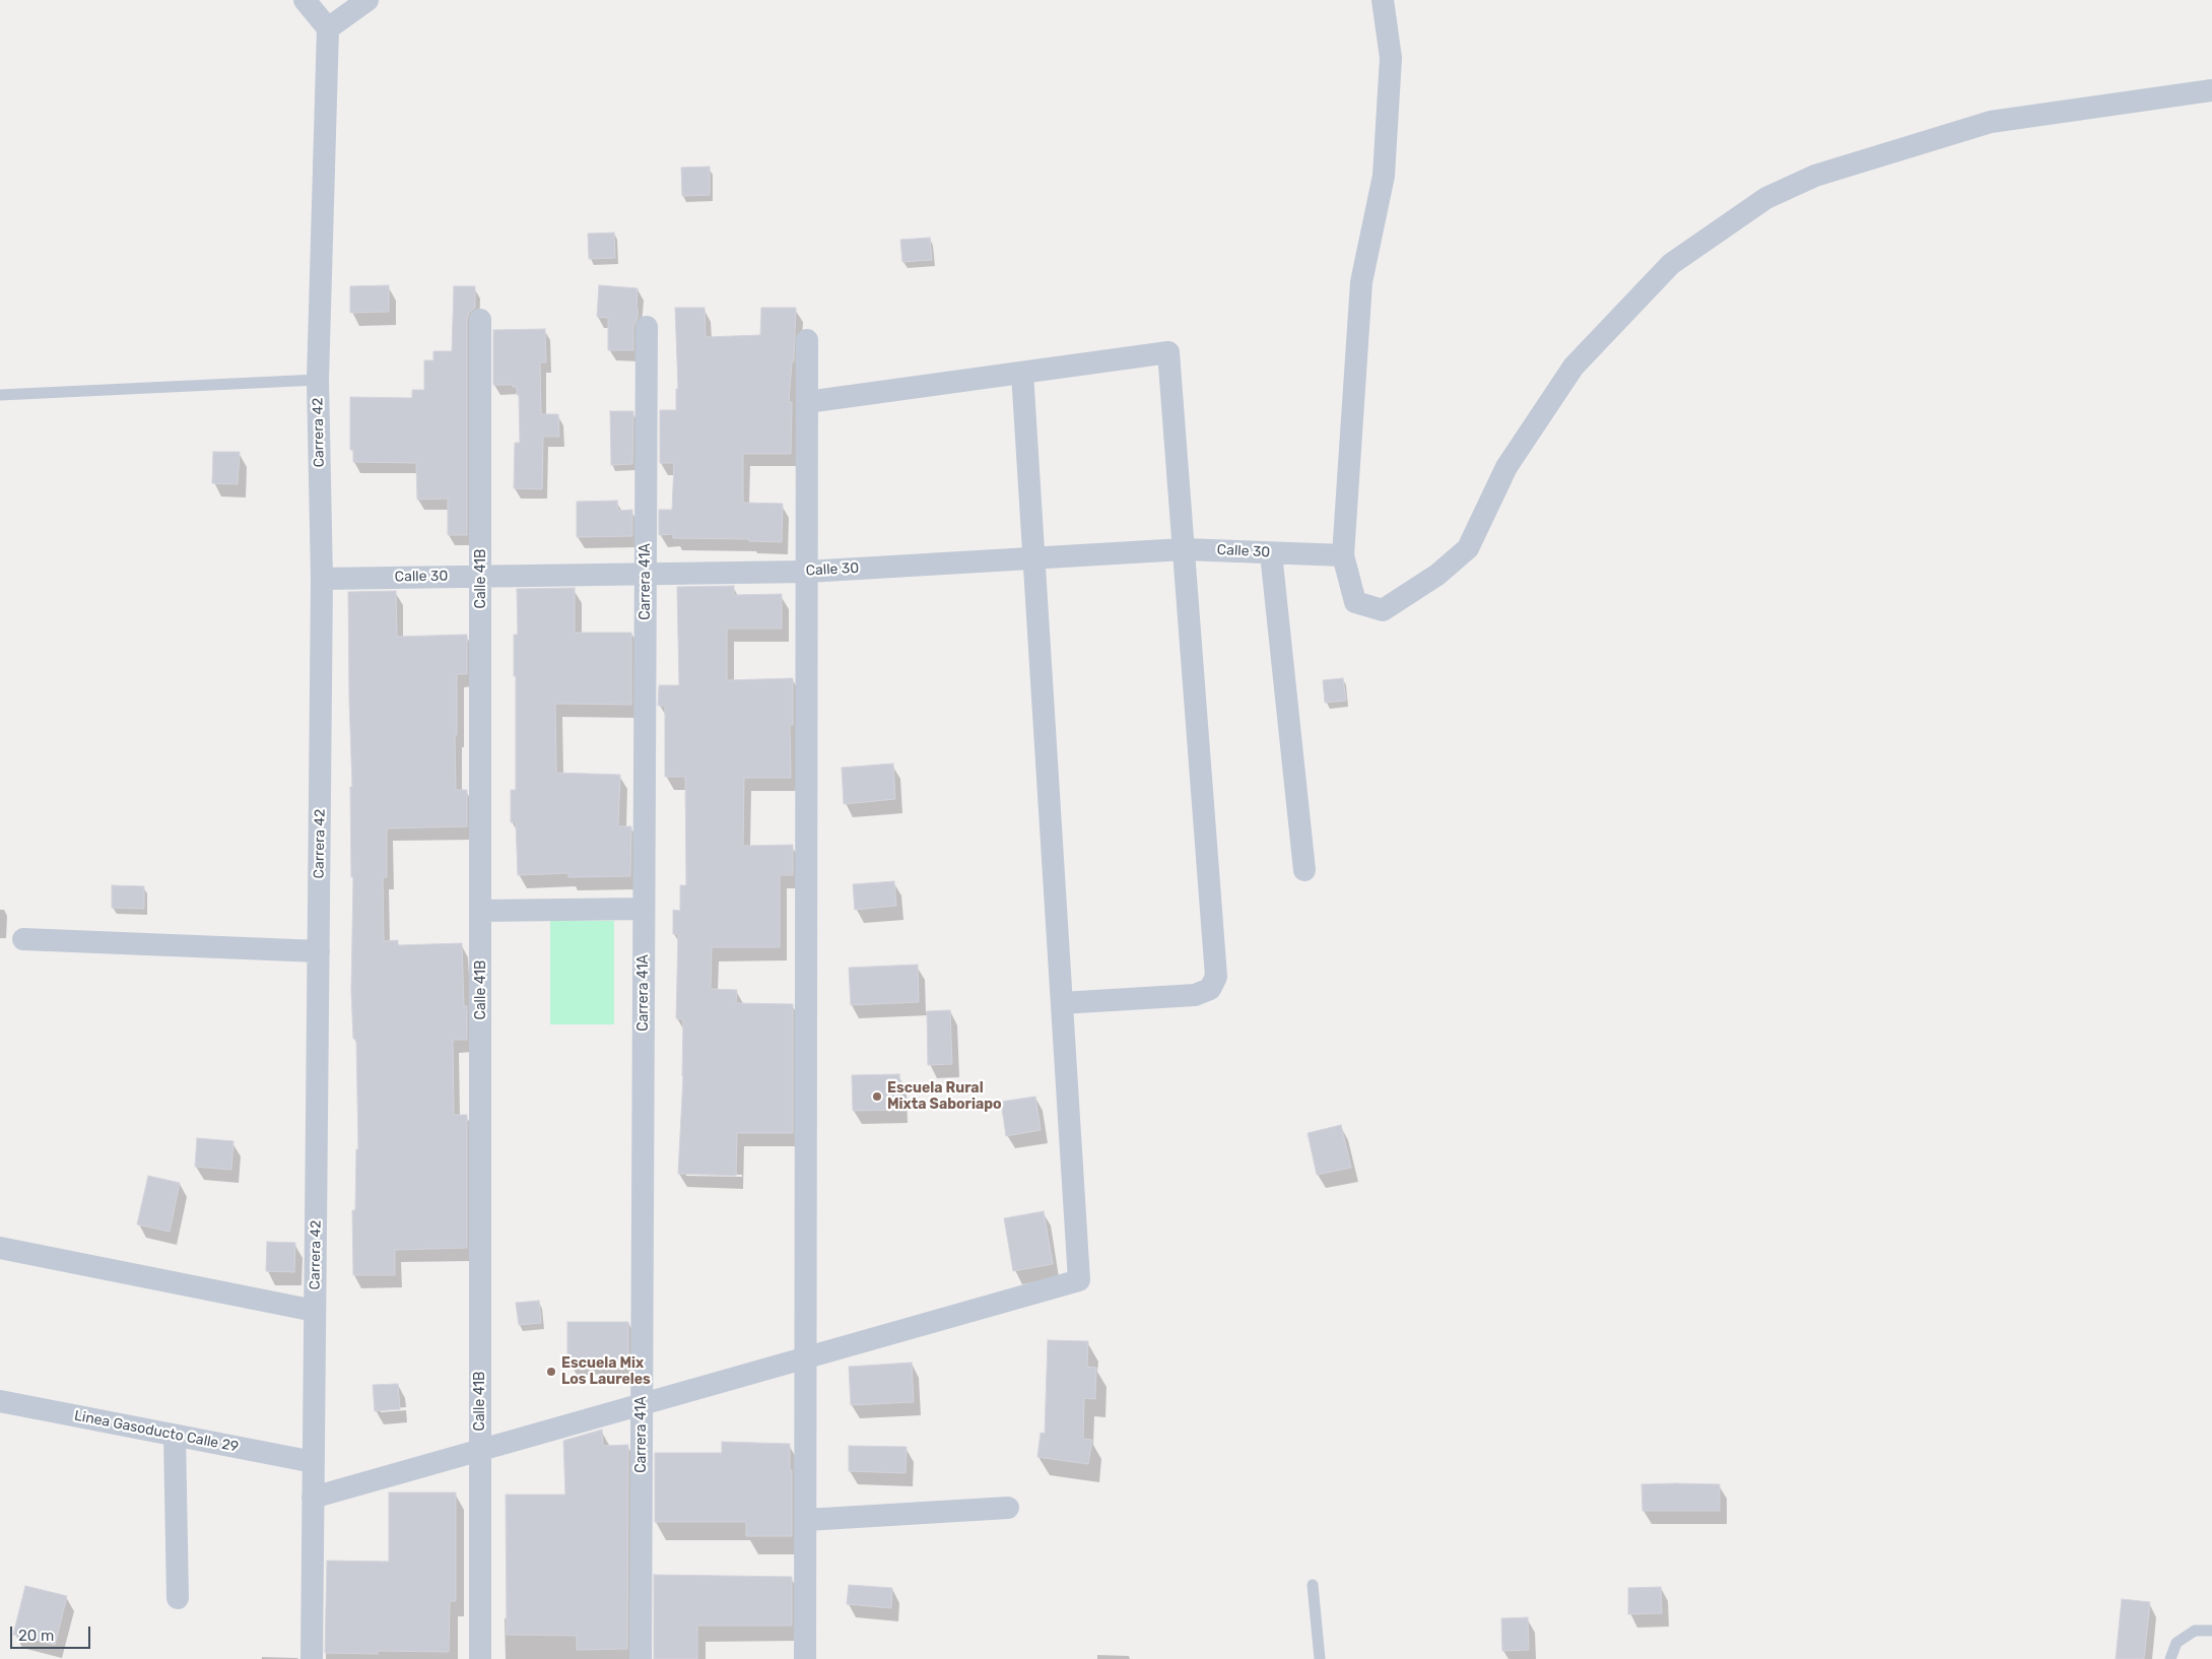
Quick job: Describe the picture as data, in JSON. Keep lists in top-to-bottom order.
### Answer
{
  "streets": {
    "street": [
      "Carrera 42",
      "Calle 30",
      "Calle 41B",
      "Carrera 41A",
      "Linea Gasoducto Calle 29"
    ]
  },
  "crossings": [
    ["Carrera 42", "Calle 30"],
    ["Carrera 42", "Linea Gasoducto Calle 29"],
    ["Calle 30", "Calle 41B"],
    ["Calle 30", "Carrera 41A"]
  ],
  "places": ["Escuela Rural Mixta Saboriapo", "Escuela Mix Los Laureles"],
  "scale_bar": "20 m"
}
